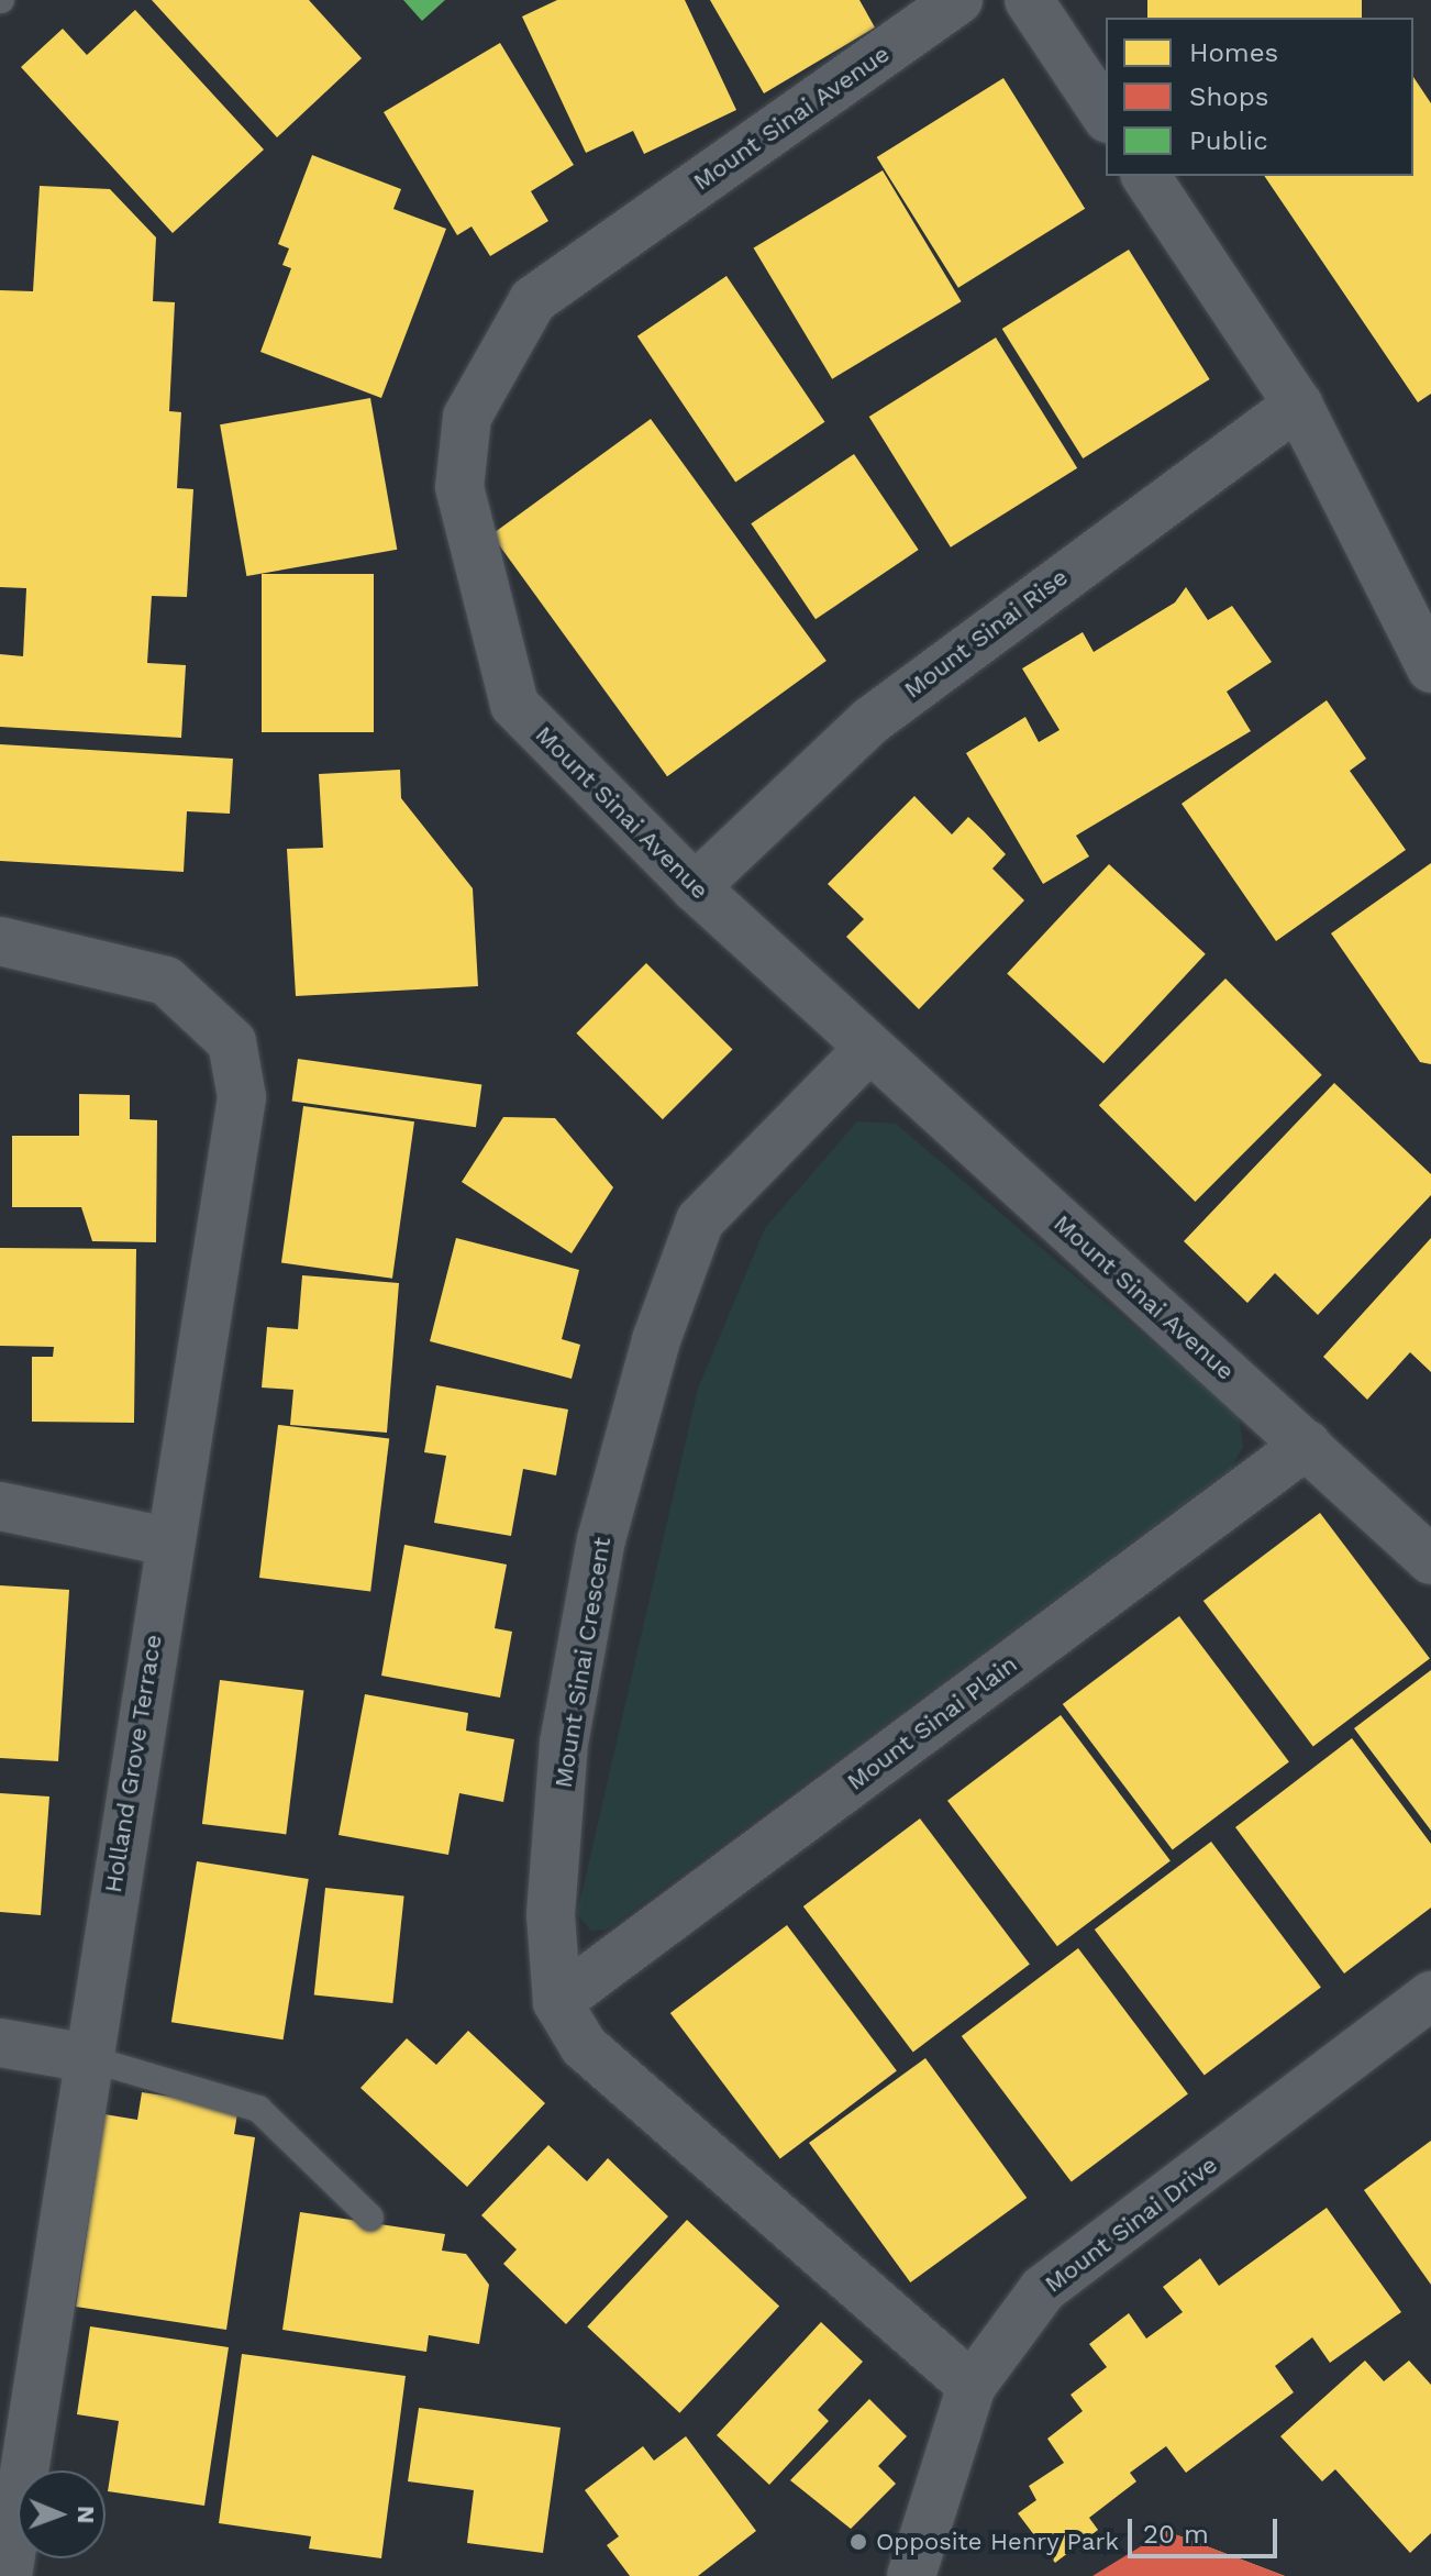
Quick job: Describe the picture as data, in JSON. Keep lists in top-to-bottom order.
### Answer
{
  "streets": {
    "street": [
      "Mount Sinai Avenue",
      "Mount Sinai Rise",
      "Mount Sinai Crescent",
      "Mount Sinai Plain",
      "Holland Grove Terrace",
      "Mount Sinai Drive"
    ]
  },
  "crossings": [
    ["Mount Sinai Avenue", "Mount Sinai Rise"],
    ["Mount Sinai Avenue", "Mount Sinai Crescent"],
    ["Mount Sinai Avenue", "Mount Sinai Plain"],
    ["Mount Sinai Crescent", "Mount Sinai Plain"],
    ["Mount Sinai Crescent", "Mount Sinai Drive"]
  ],
  "places": ["Opposite Henry Park"],
  "legend": ["Homes", "Shops", "Public"],
  "scale_bar": "20 m",
  "north": "right"
}
